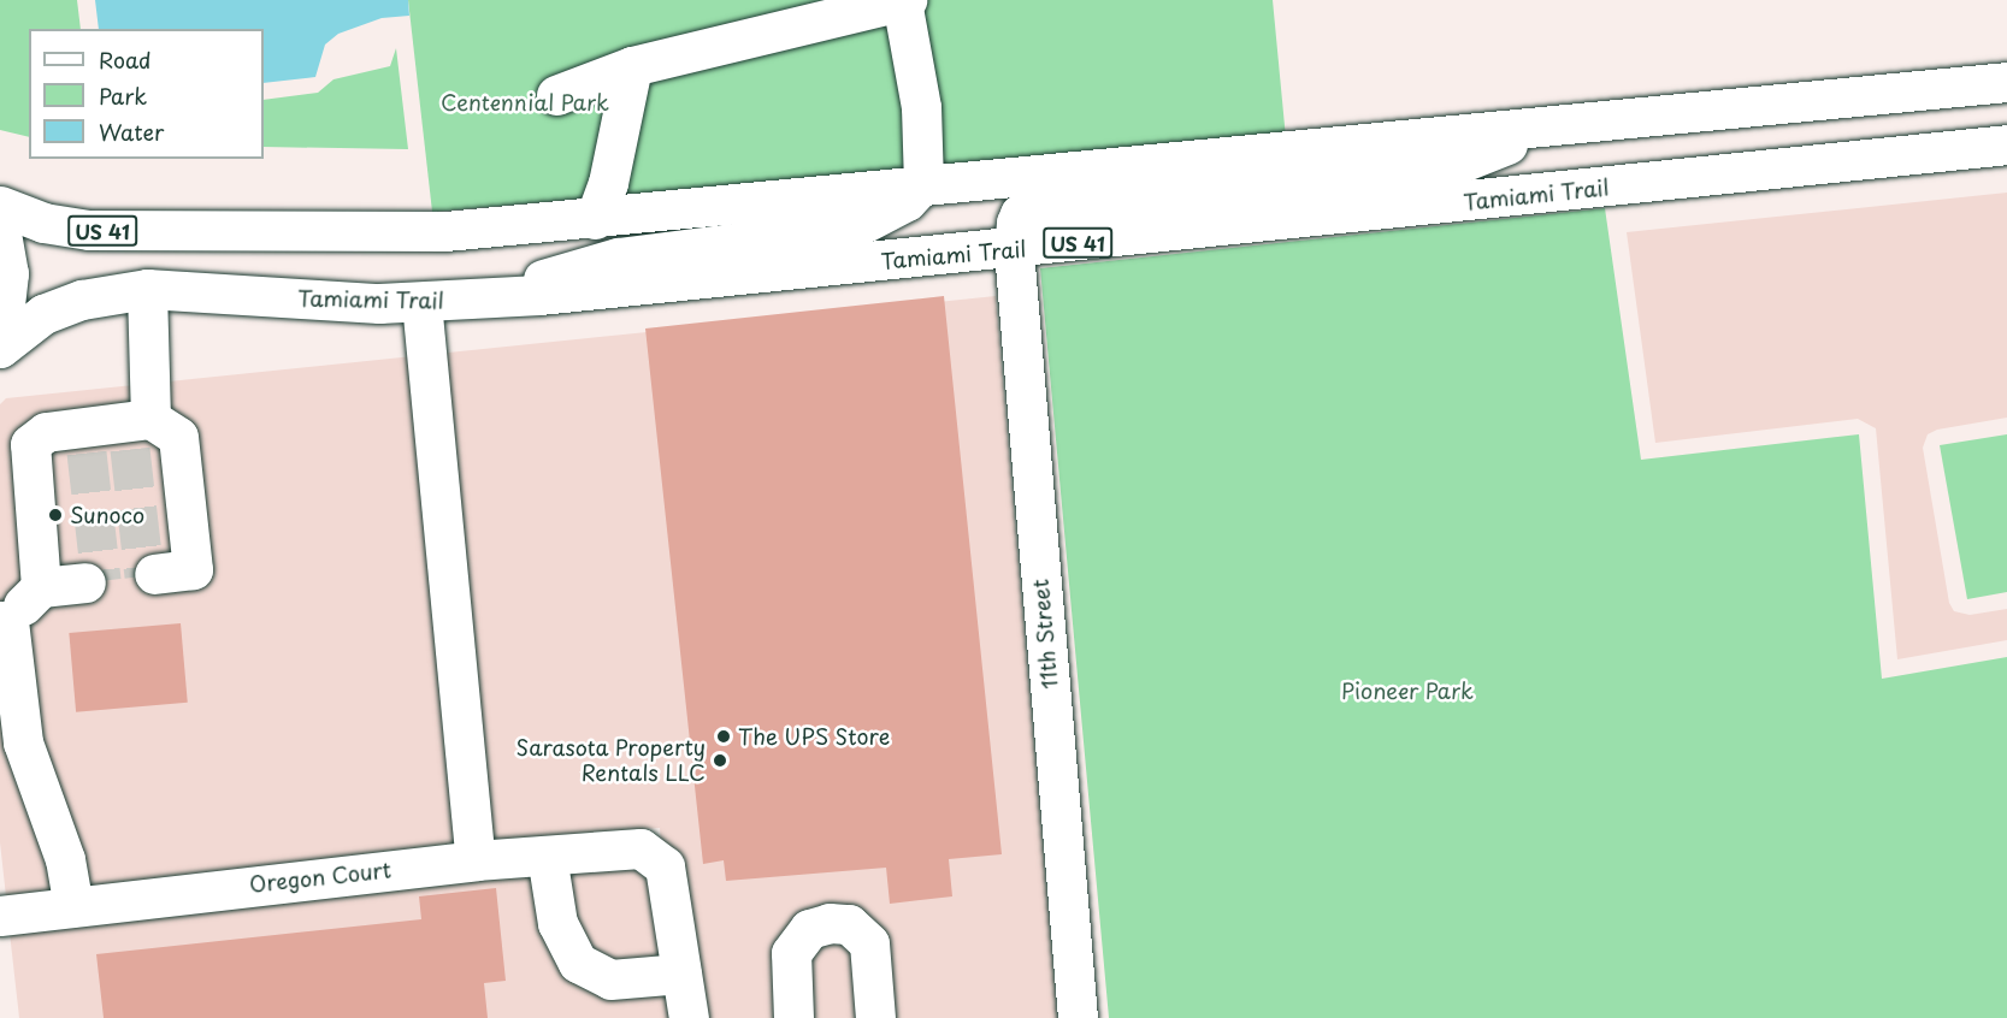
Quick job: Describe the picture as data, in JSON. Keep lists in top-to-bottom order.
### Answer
{
  "streets": {
    "main road": [
      "Tamiami Trail",
      "US 41",
      "11th Street",
      "Oregon Court"
    ]
  },
  "crossings": [
    ["Tamiami Trail", "11th Street"],
    ["US 41", "11th Street"]
  ],
  "parks": ["Centennial Park", "Pioneer Park"],
  "places": ["Sunoco", "The UPS Store", "Sarasota Property Rentals LLC"],
  "legend": ["Road", "Park", "Water"]
}
